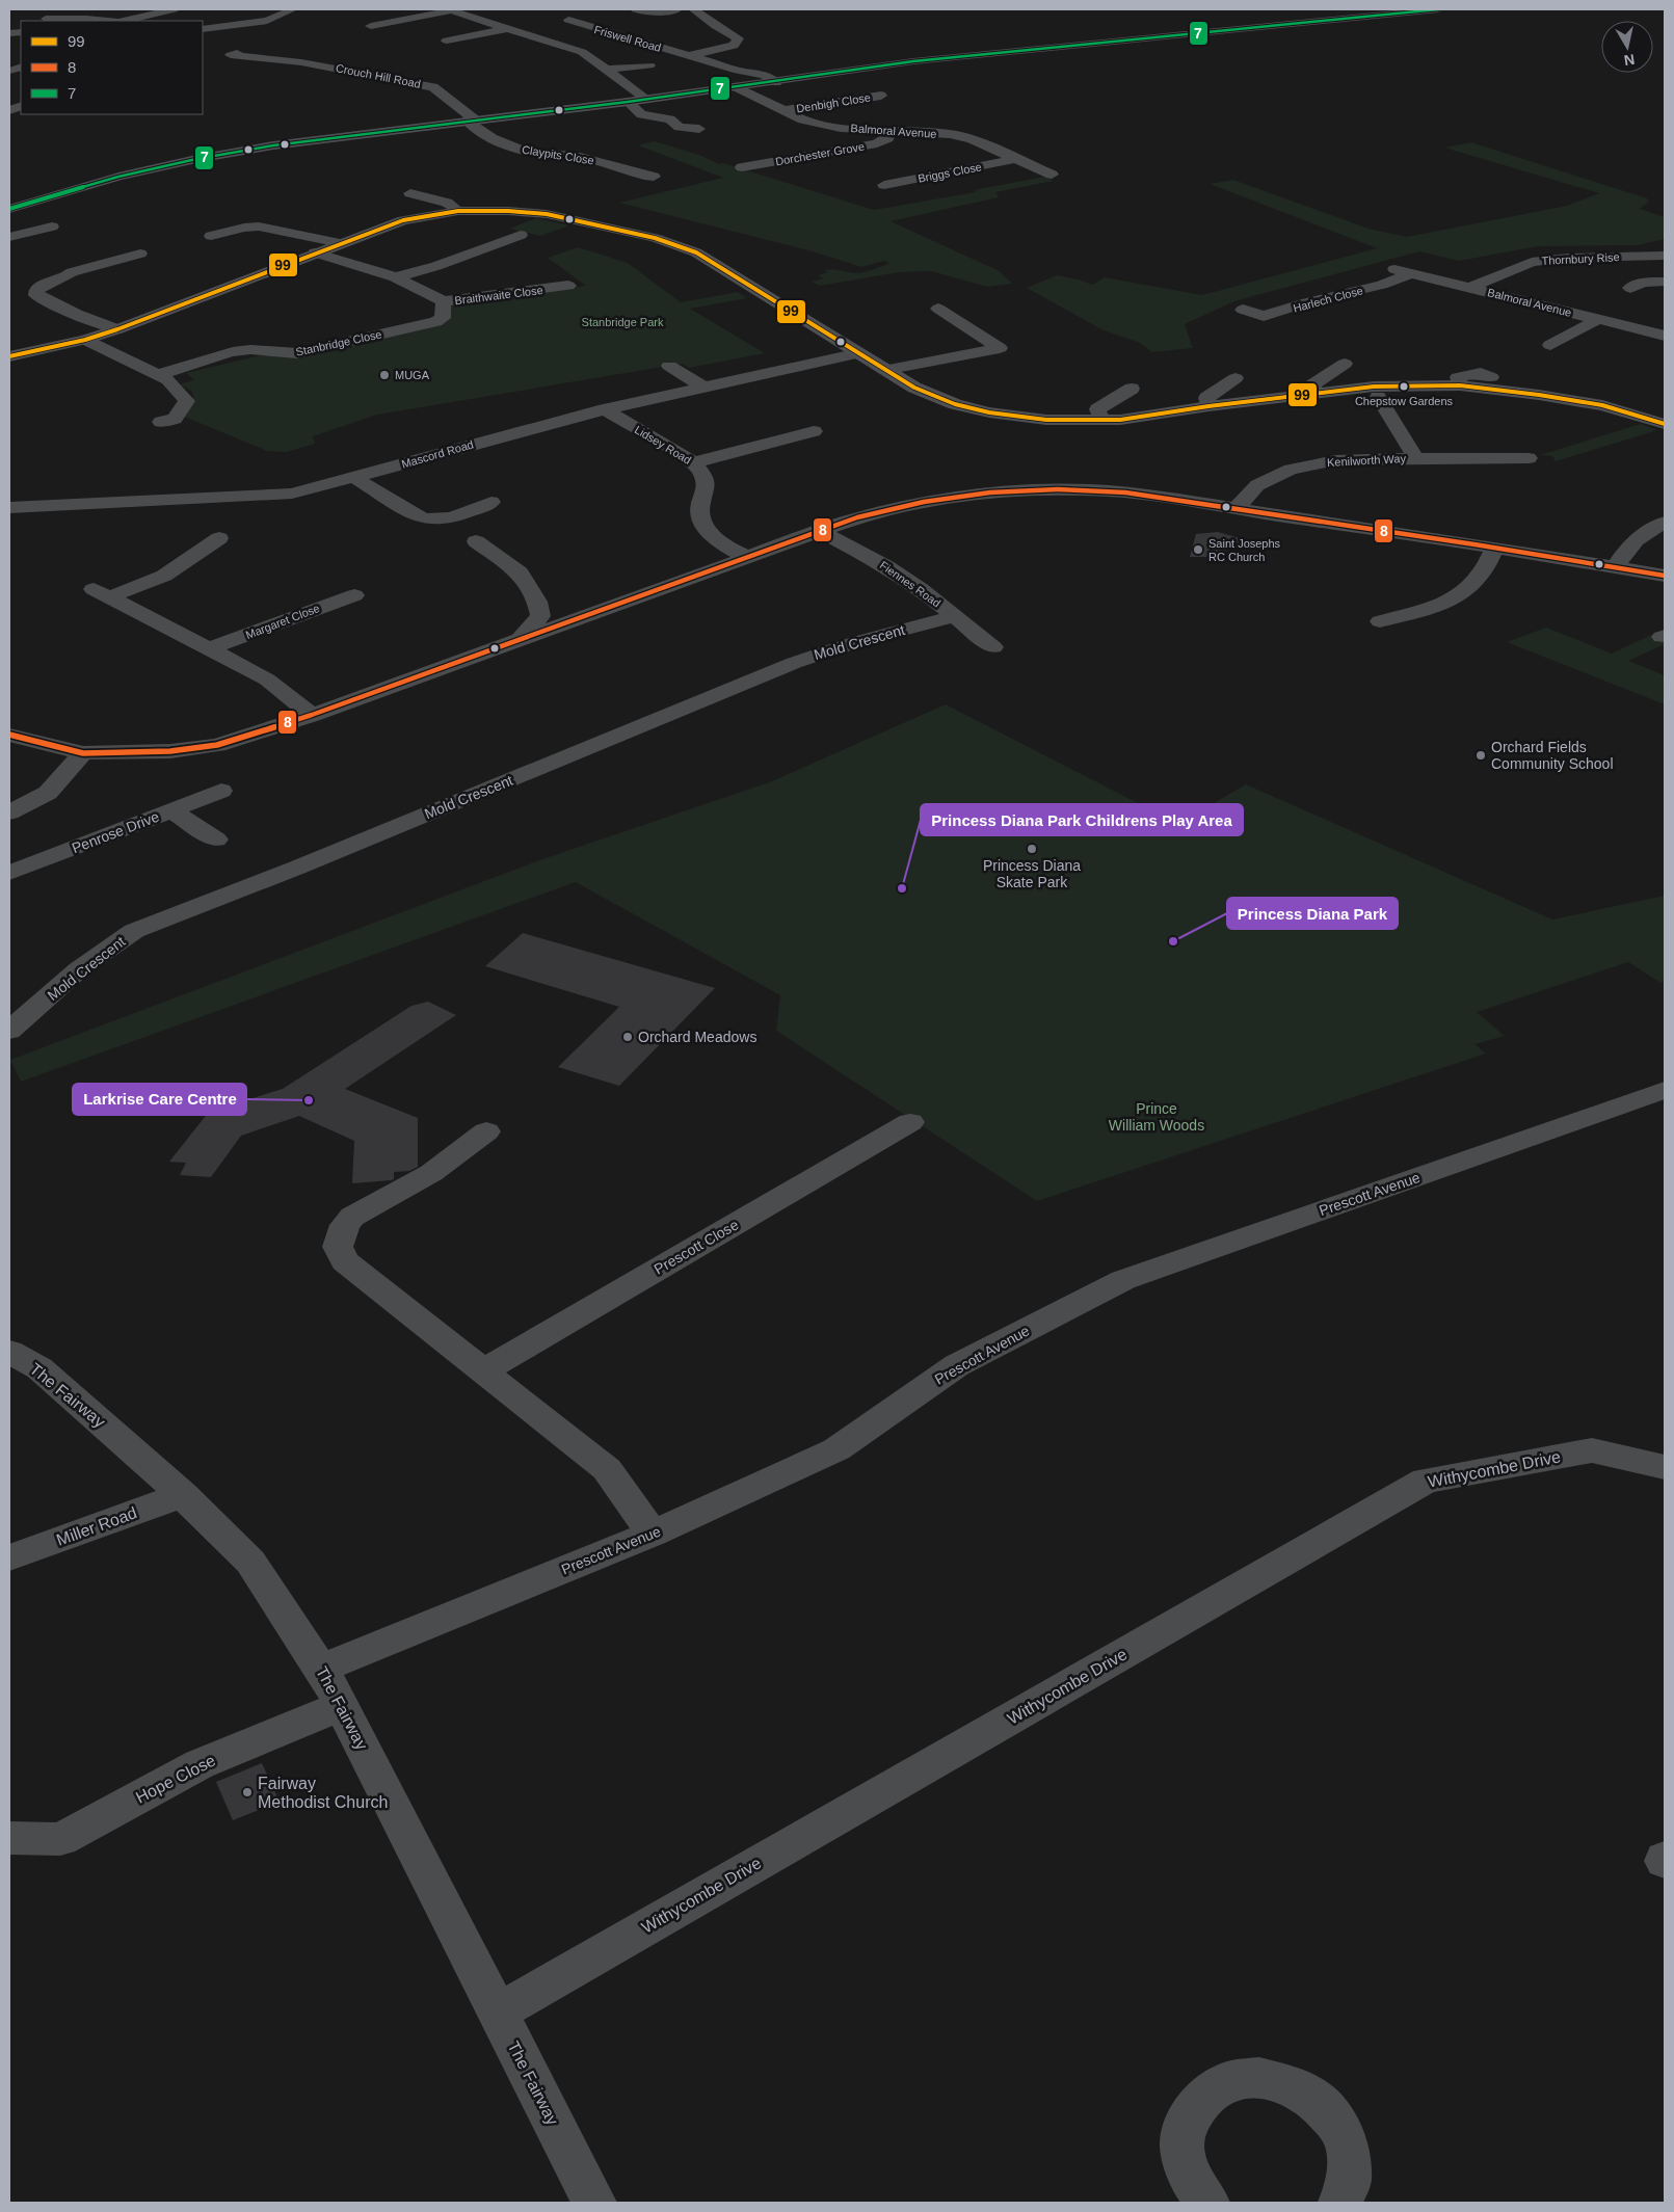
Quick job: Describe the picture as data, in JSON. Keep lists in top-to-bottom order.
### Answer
{
  "streets": {
    "street": [
      "Friswell Road",
      "Crouch Hill Road",
      "Denbigh Close",
      "Balmoral Avenue",
      "Dorchester Grove",
      "Claypits Close",
      "Briggs Close",
      "Thornbury Rise",
      "Braithwaite Close",
      "Harlech Close",
      "Stanbridge Close",
      "Lidsey Road",
      "Mascord Road",
      "Kenilworth Way",
      "Fiennes Road",
      "Margaret Close",
      "Mold Crescent",
      "Penrose Drive",
      "Prescott Avenue",
      "Prescott Close",
      "The Fairway",
      "Withycombe Drive",
      "Miller Road",
      "Hope Close"
    ]
  },
  "crossings": [
    ["Crouch Hill Road", "Claypits Close"],
    ["Denbigh Close", "Balmoral Avenue"],
    ["Balmoral Avenue", "Dorchester Grove"],
    ["Balmoral Avenue", "Briggs Close"],
    ["Balmoral Avenue", "Thornbury Rise"],
    ["Balmoral Avenue", "Harlech Close"],
    ["Braithwaite Close", "Stanbridge Close"],
    ["Lidsey Road", "Mascord Road"],
    ["Fiennes Road", "Mold Crescent"],
    ["Prescott Avenue", "The Fairway"],
    ["The Fairway", "Withycombe Drive"],
    ["The Fairway", "Miller Road"],
    ["The Fairway", "Hope Close"]
  ],
  "parks": ["Stanbridge Park", "Prince William Woods"],
  "places": [
    "MUGA",
    "Chepstow Gardens",
    "Saint Josephs RC Church",
    "Orchard Fields Community School",
    "Princess Diana Skate Park",
    "Princess Diana Park Childrens Play Area",
    "Princess Diana Park",
    "Orchard Meadows",
    "Larkrise Care Centre",
    "Fairway Methodist Church"
  ],
  "lines": ["transit line 7", "transit line 99", "transit line 8"],
  "legend": ["99", "8", "7"],
  "north": "bottom"
}
